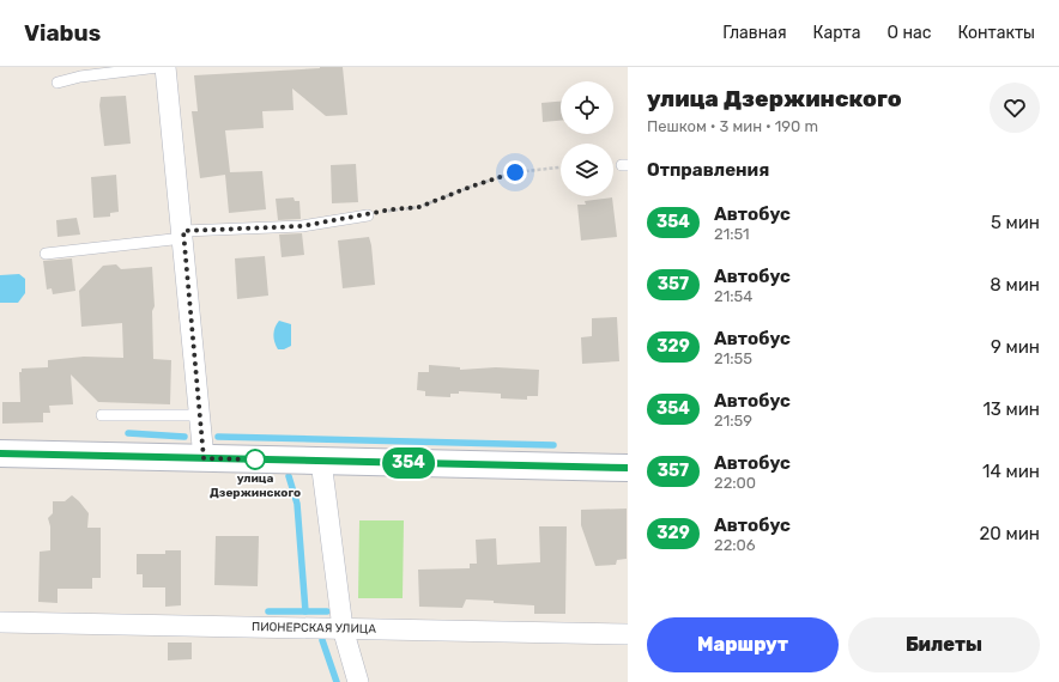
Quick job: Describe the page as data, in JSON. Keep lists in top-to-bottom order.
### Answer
{
  "streets": {
    "street": ["ПИОНЕРСКАЯ УЛИЦА"]
  },
  "places": ["улица Дзержинского"],
  "lines": ["bus line 354"],
  "page": {
    "header": "Viabus",
    "nav": [
      "Главная",
      "Карта",
      "О нас",
      "Контакты"
    ],
    "on_map": "354",
    "heading": [
      ["улица Дзержинского", "Пешком · 3 мин · 190 m"],
      "Отправления"
    ],
    "list": [
      {
        "mark": "354",
        "name": "Автобус",
        "note": "21:51",
        "value": "5 мин"
      },
      {
        "mark": "357",
        "name": "Автобус",
        "note": "21:54",
        "value": "8 мин"
      },
      {
        "mark": "329",
        "name": "Автобус",
        "note": "21:55",
        "value": "9 мин"
      },
      {
        "mark": "354",
        "name": "Автобус",
        "note": "21:59",
        "value": "13 мин"
      },
      {
        "mark": "357",
        "name": "Автобус",
        "note": "22:00",
        "value": "14 мин"
      },
      {
        "mark": "329",
        "name": "Автобус",
        "note": "22:06",
        "value": "20 мин"
      }
    ],
    "buttons": ["Маршрут", "Билеты"]
  }
}
